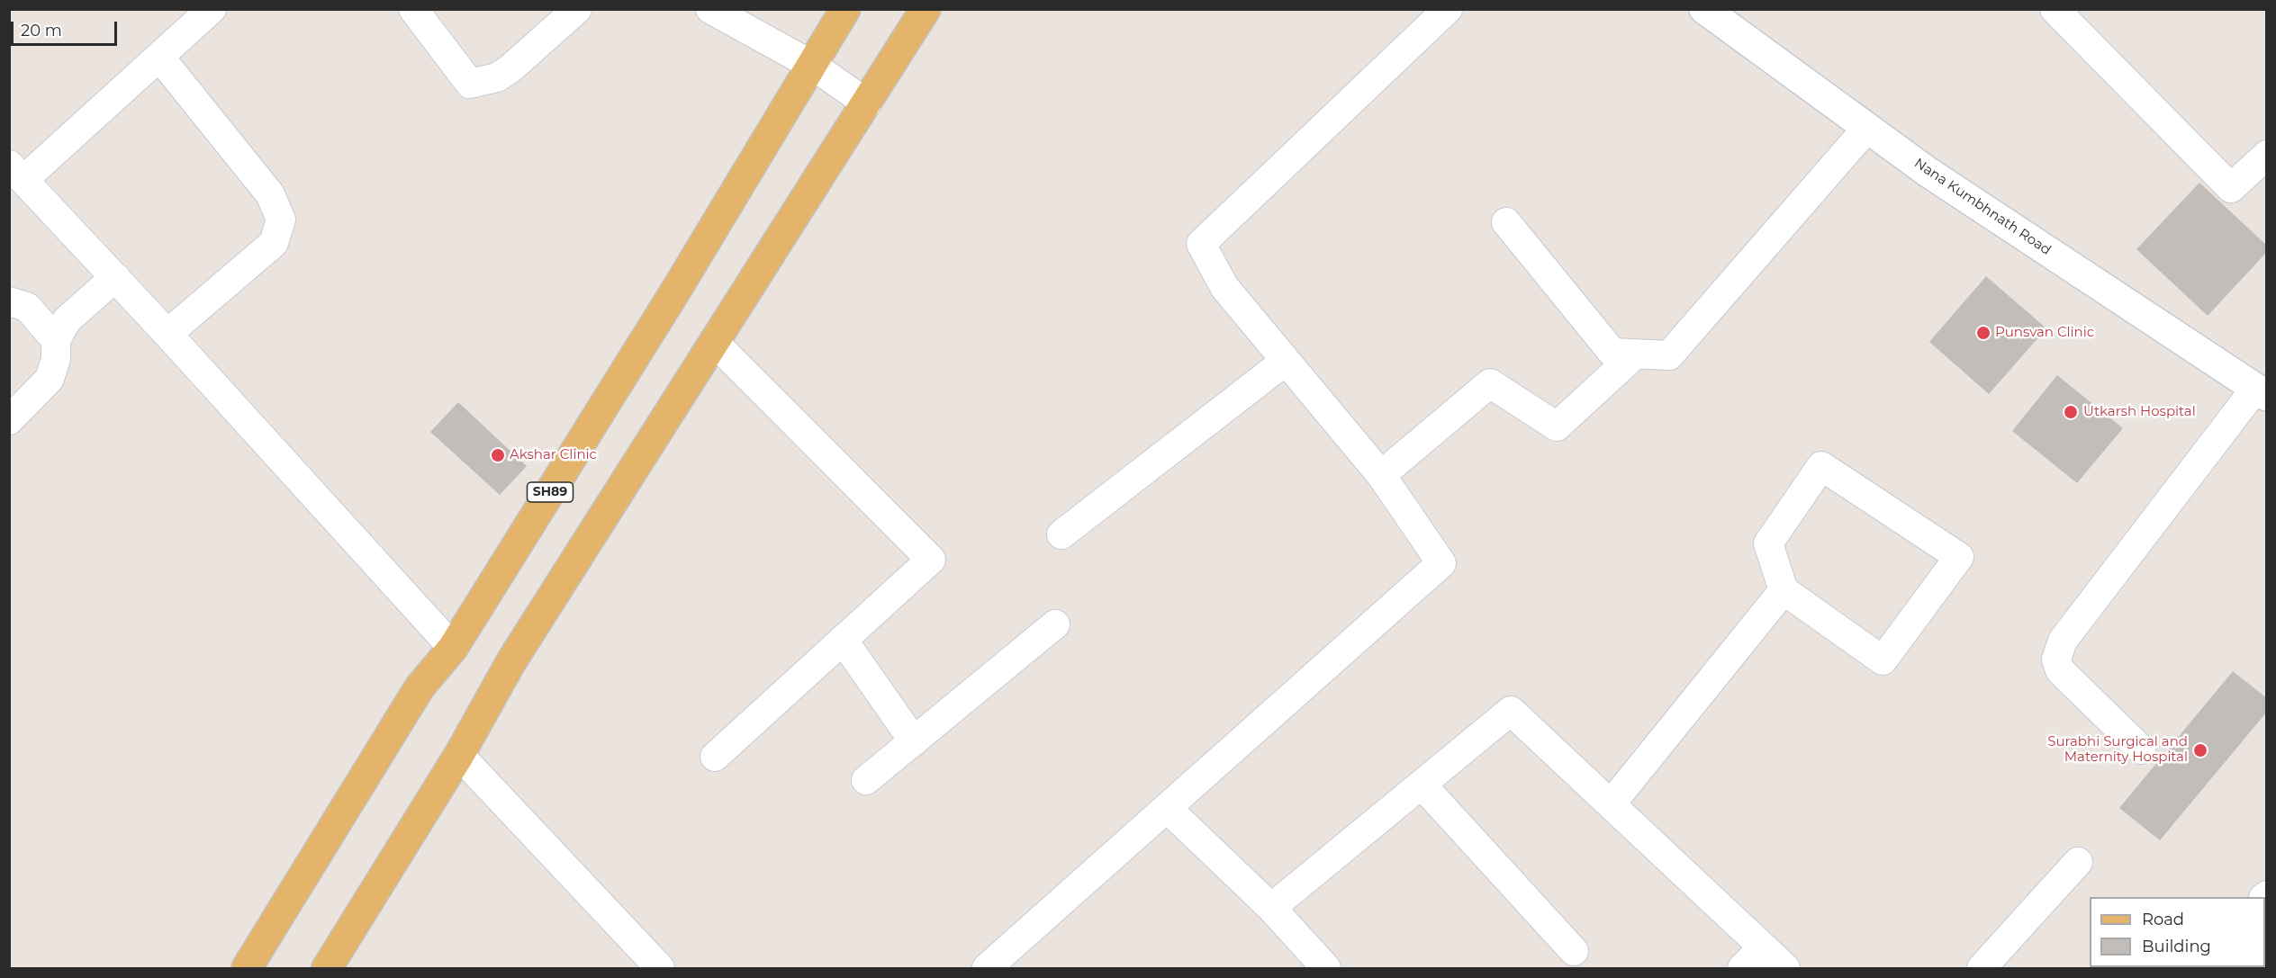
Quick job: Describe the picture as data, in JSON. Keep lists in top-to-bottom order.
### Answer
{
  "streets": {
    "main road": ["Nana Kumbhnath Road", "SH89"]
  },
  "places": [
    "Punsvan Clinic",
    "Utkarsh Hospital",
    "Akshar Clinic",
    "Surabhi Surgical and Maternity Hospital"
  ],
  "legend": ["Road", "Building"],
  "scale_bar": "20 m"
}
